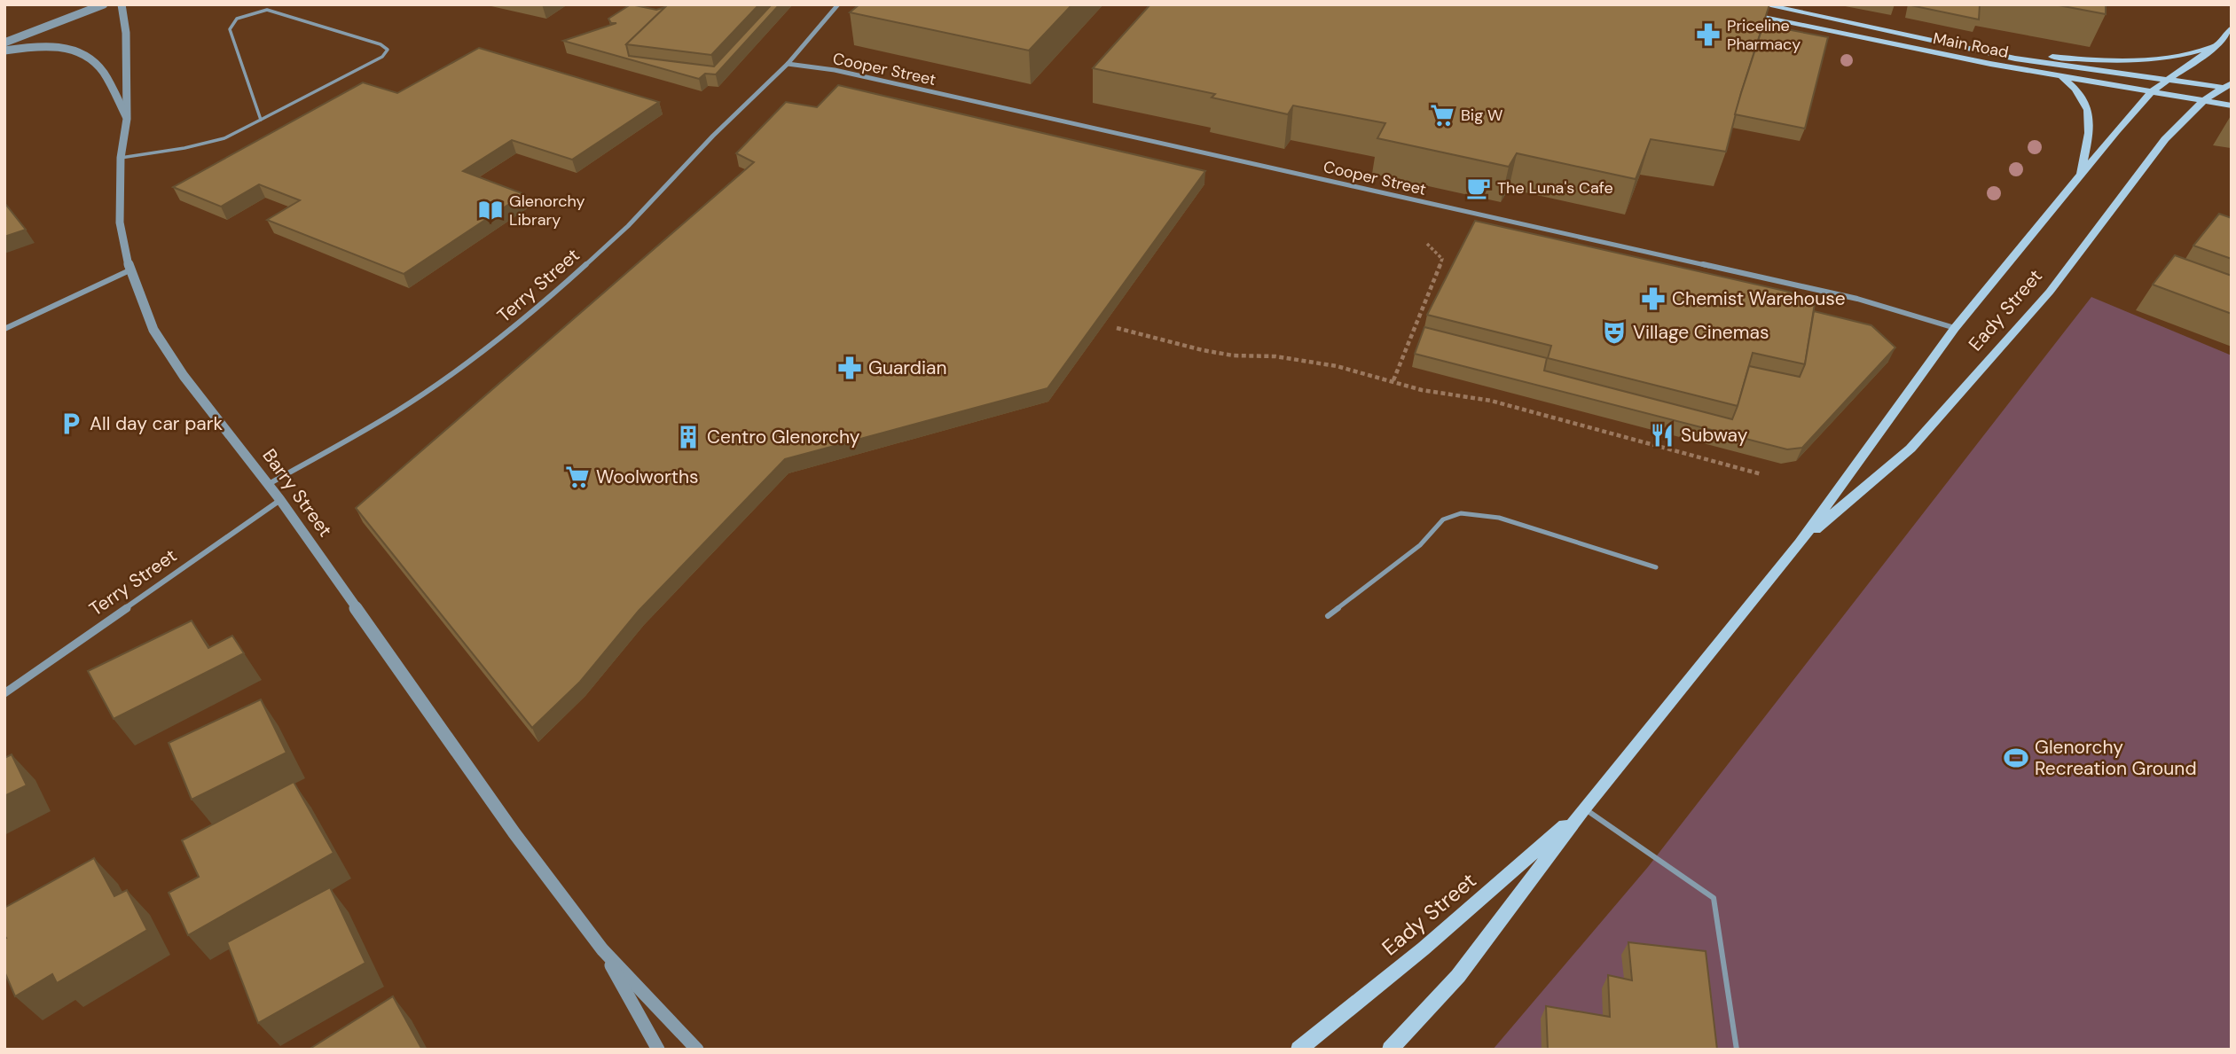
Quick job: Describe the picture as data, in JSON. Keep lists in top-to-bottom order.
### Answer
{
  "streets": {
    "main road": ["Main Road", "Eady Street"],
    "street": ["Cooper Street", "Terry Street", "Barry Street"]
  },
  "crossings": [
    ["Main Road", "Eady Street"],
    ["Cooper Street", "Terry Street"],
    ["Cooper Street", "Eady Street"],
    ["Terry Street", "Barry Street"]
  ],
  "places": {
    "pharmacy": ["Priceline Pharmacy", "Chemist Warehouse", "Guardian"],
    "supermarket": ["Big W", "Woolworths"],
    "cafe": ["The Luna's Cafe"],
    "library": ["Glenorchy Library"],
    "theatre": ["Village Cinemas"],
    "parking": ["All day car park"],
    "restaurant": ["Subway"],
    "building": ["Centro Glenorchy"],
    "sports": ["Glenorchy Recreation Ground"]
  }
}
